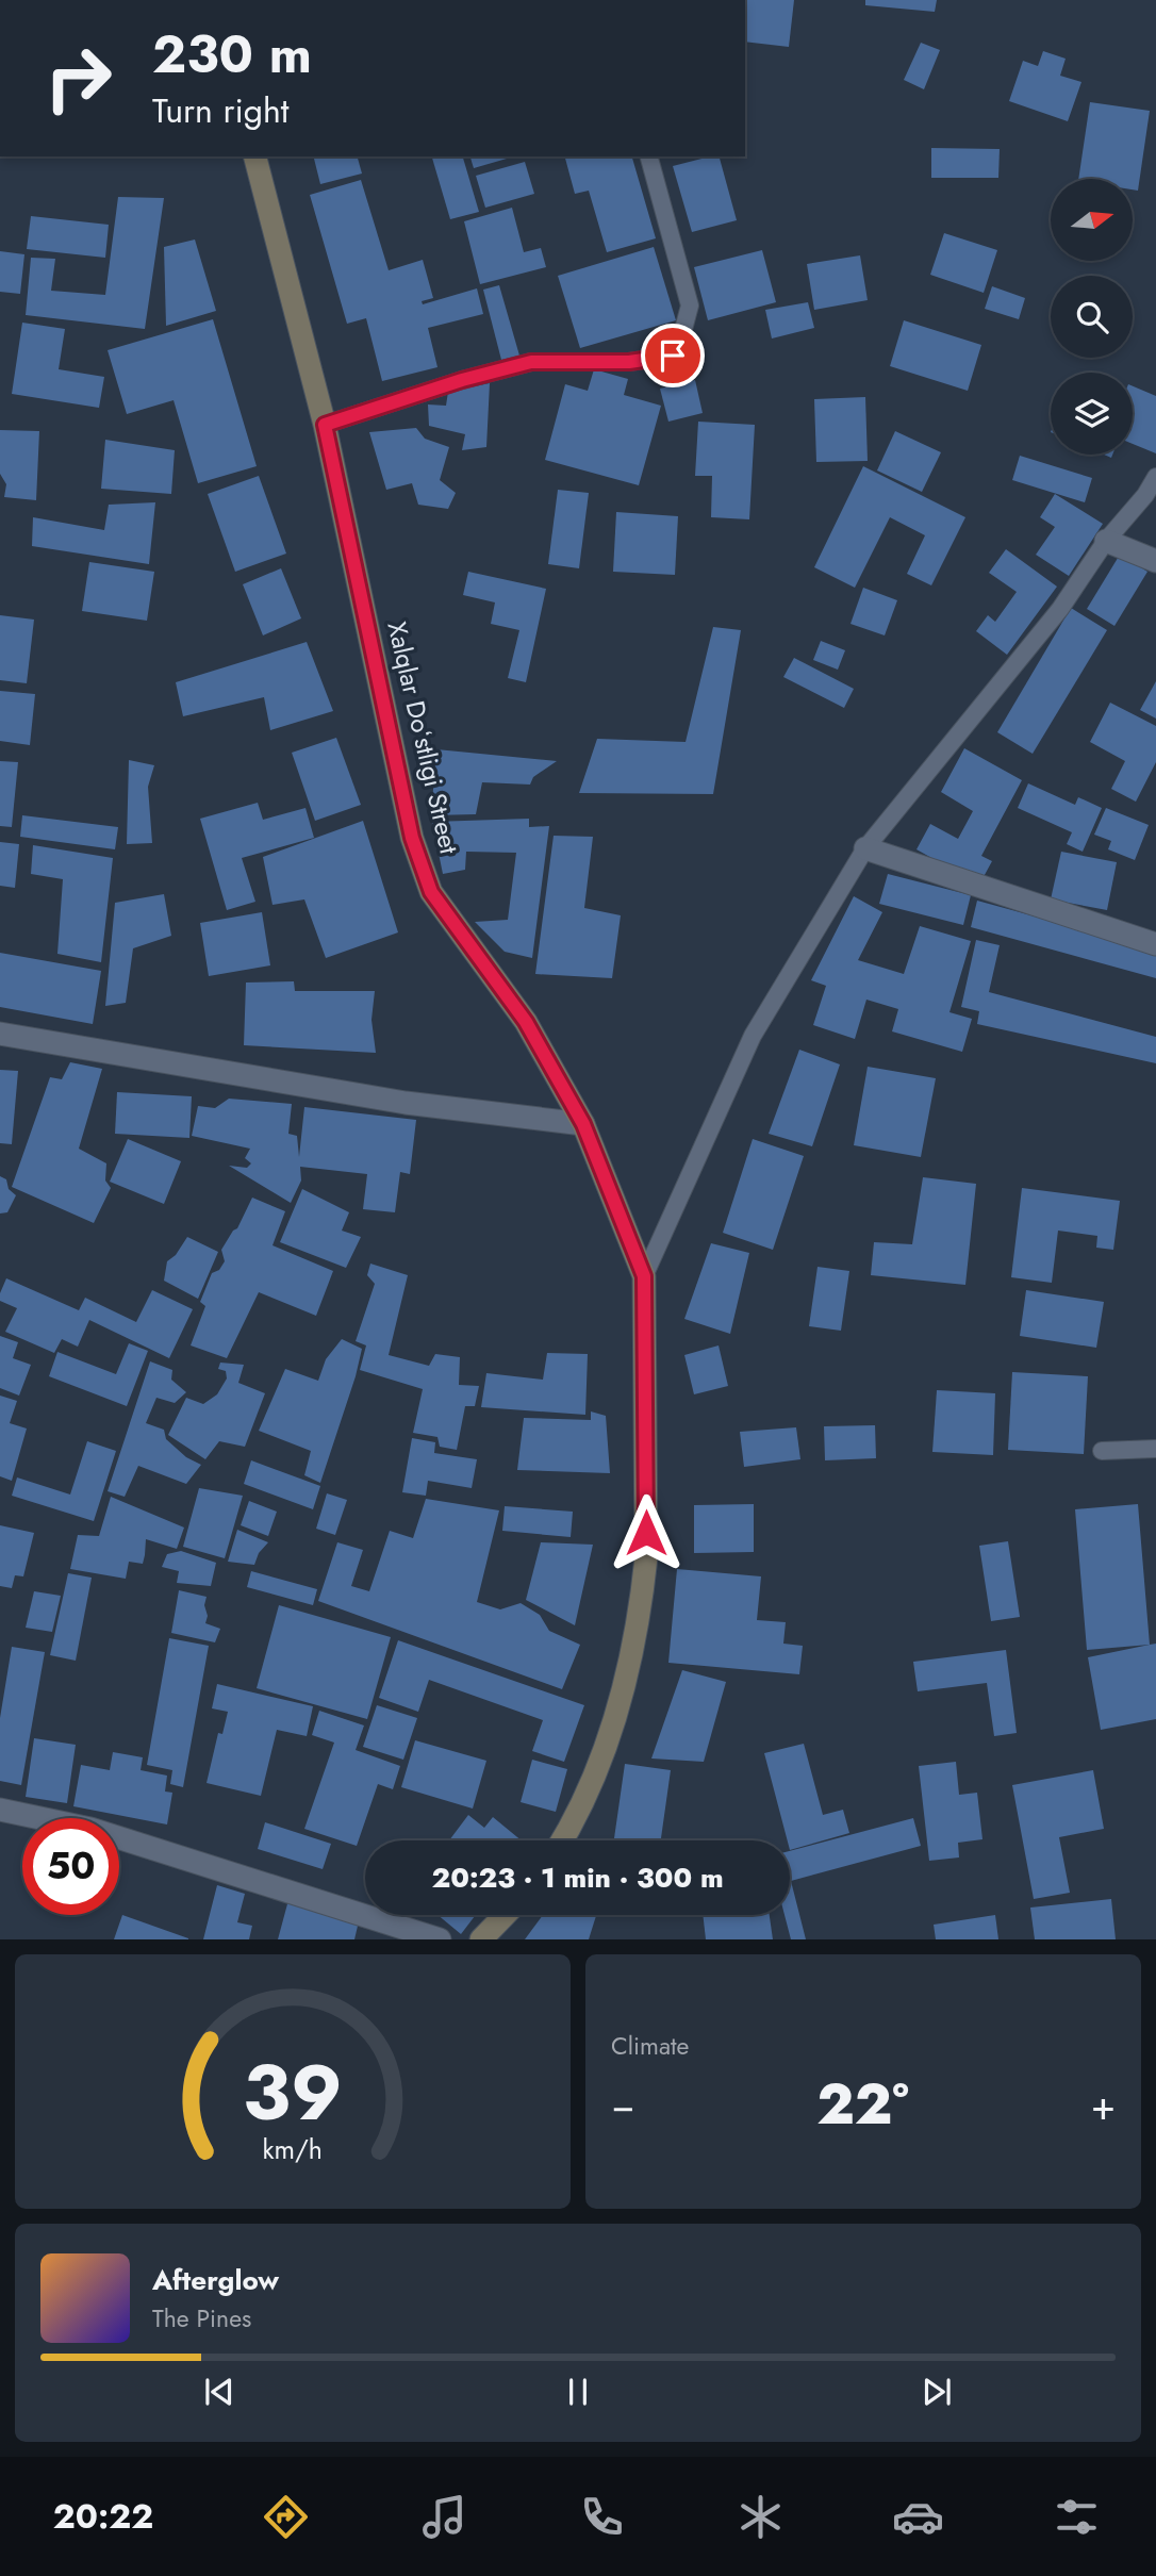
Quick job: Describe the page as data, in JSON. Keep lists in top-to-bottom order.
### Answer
{
  "streets": {
    "main road": ["Xalqlar Doʻstligi Street"]
  },
  "north": "right",
  "page": {
    "turn": ["230 m", "Turn right"],
    "limit": "50",
    "trip": "20:23 · 1 min · 300 m",
    "tile": "Climate",
    "heat": ["−", "22°", "+"],
    "song": ["Afterglow", "The Pines"],
    "tabs": "20:22",
    "gauge": ["39", "km/h"]
  }
}
